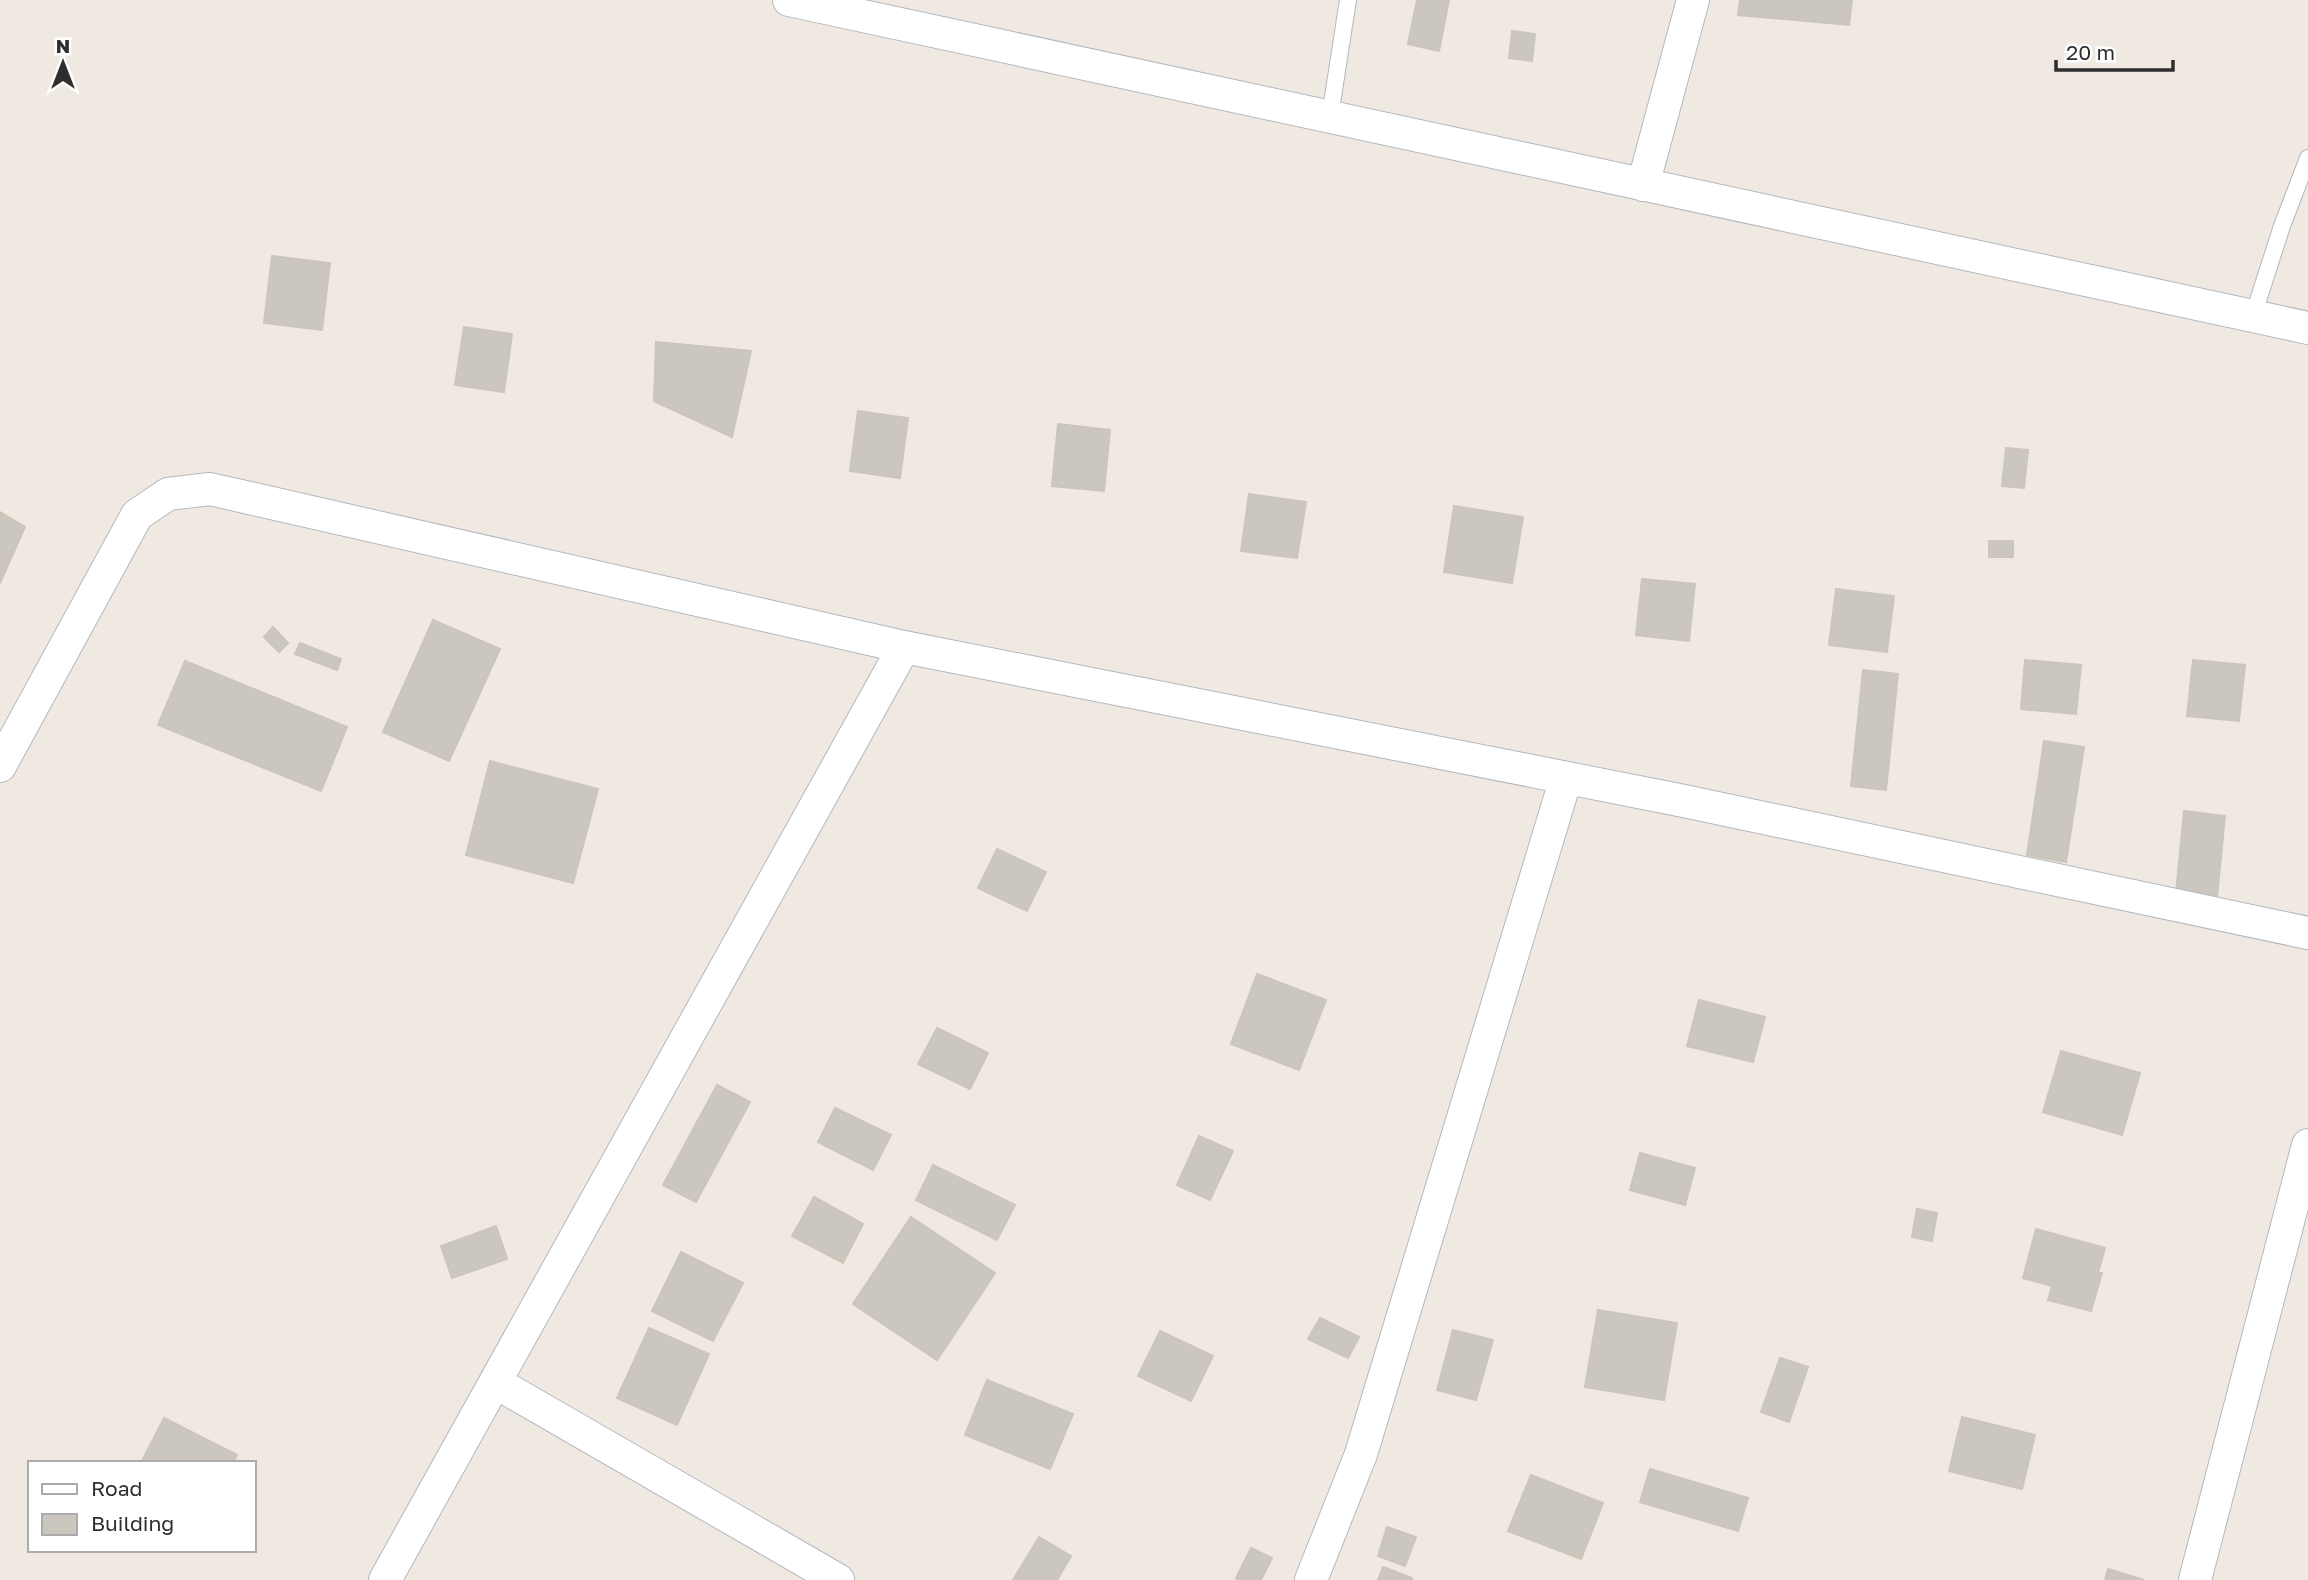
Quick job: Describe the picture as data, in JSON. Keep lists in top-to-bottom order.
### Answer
{
  "legend": ["Road", "Building"],
  "scale_bar": "20 m",
  "north": "top"
}
